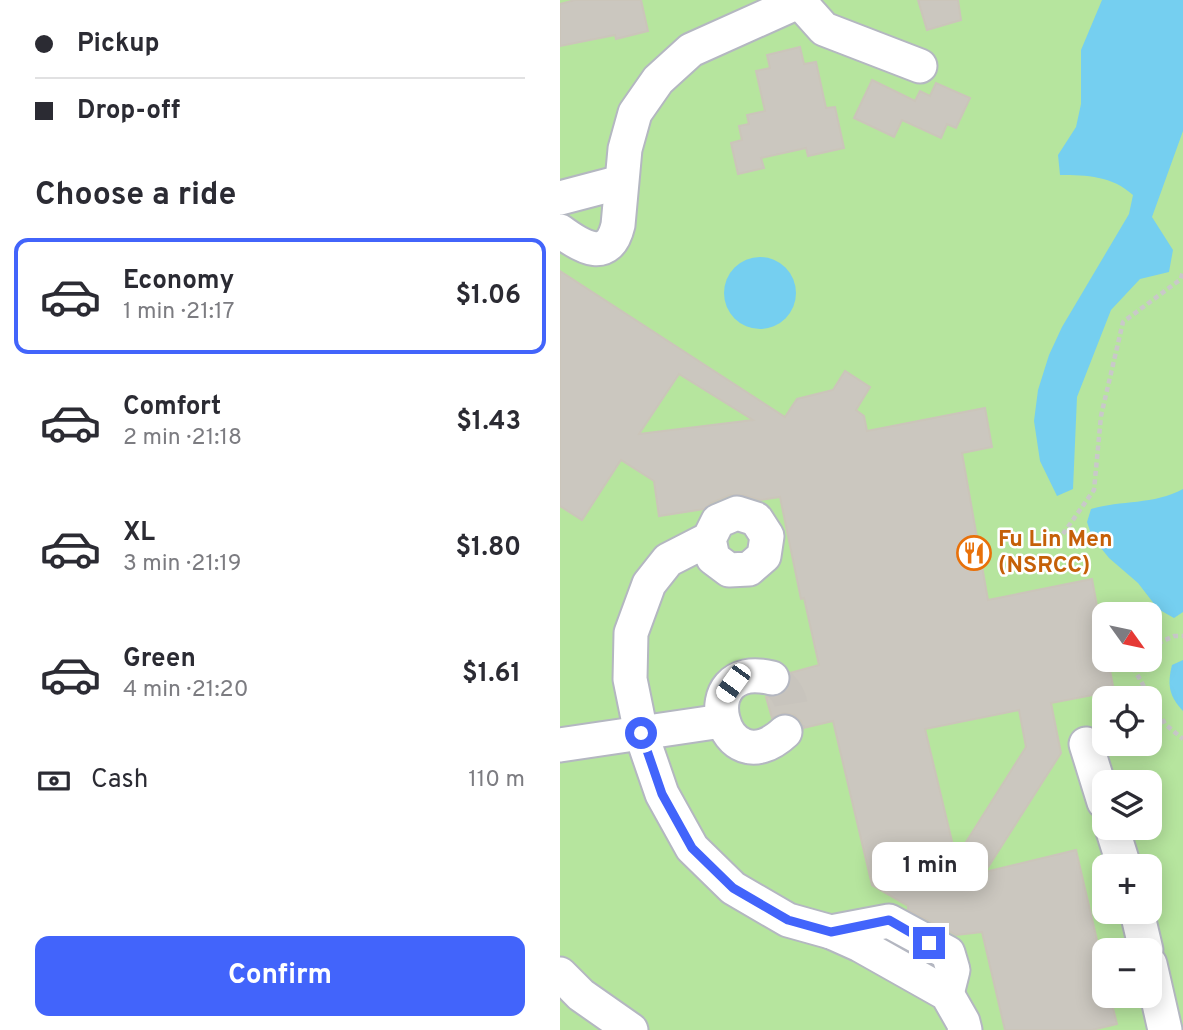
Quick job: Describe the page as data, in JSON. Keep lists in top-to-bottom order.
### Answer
{
  "places": {
    "restaurant": ["Fu Lin Men (NSRCC)"]
  },
  "north": "bottom right",
  "page": {
    "banner": ["Pickup", "Drop-off"],
    "heading": "Choose a ride",
    "list": [
      {
        "name": "Economy",
        "note": "1 min · 21:17",
        "value": "$1.06"
      },
      {
        "name": "Comfort",
        "note": "2 min · 21:18",
        "value": "$1.43"
      },
      {
        "name": "XL",
        "note": "3 min · 21:19",
        "value": "$1.80"
      },
      {
        "name": "Green",
        "note": "4 min · 21:20",
        "value": "$1.61"
      }
    ],
    "map_buttons": ["+", "−"],
    "pay": ["Cash", "110 m"],
    "bubble": "1 min",
    "buttons": "Confirm"
  }
}
